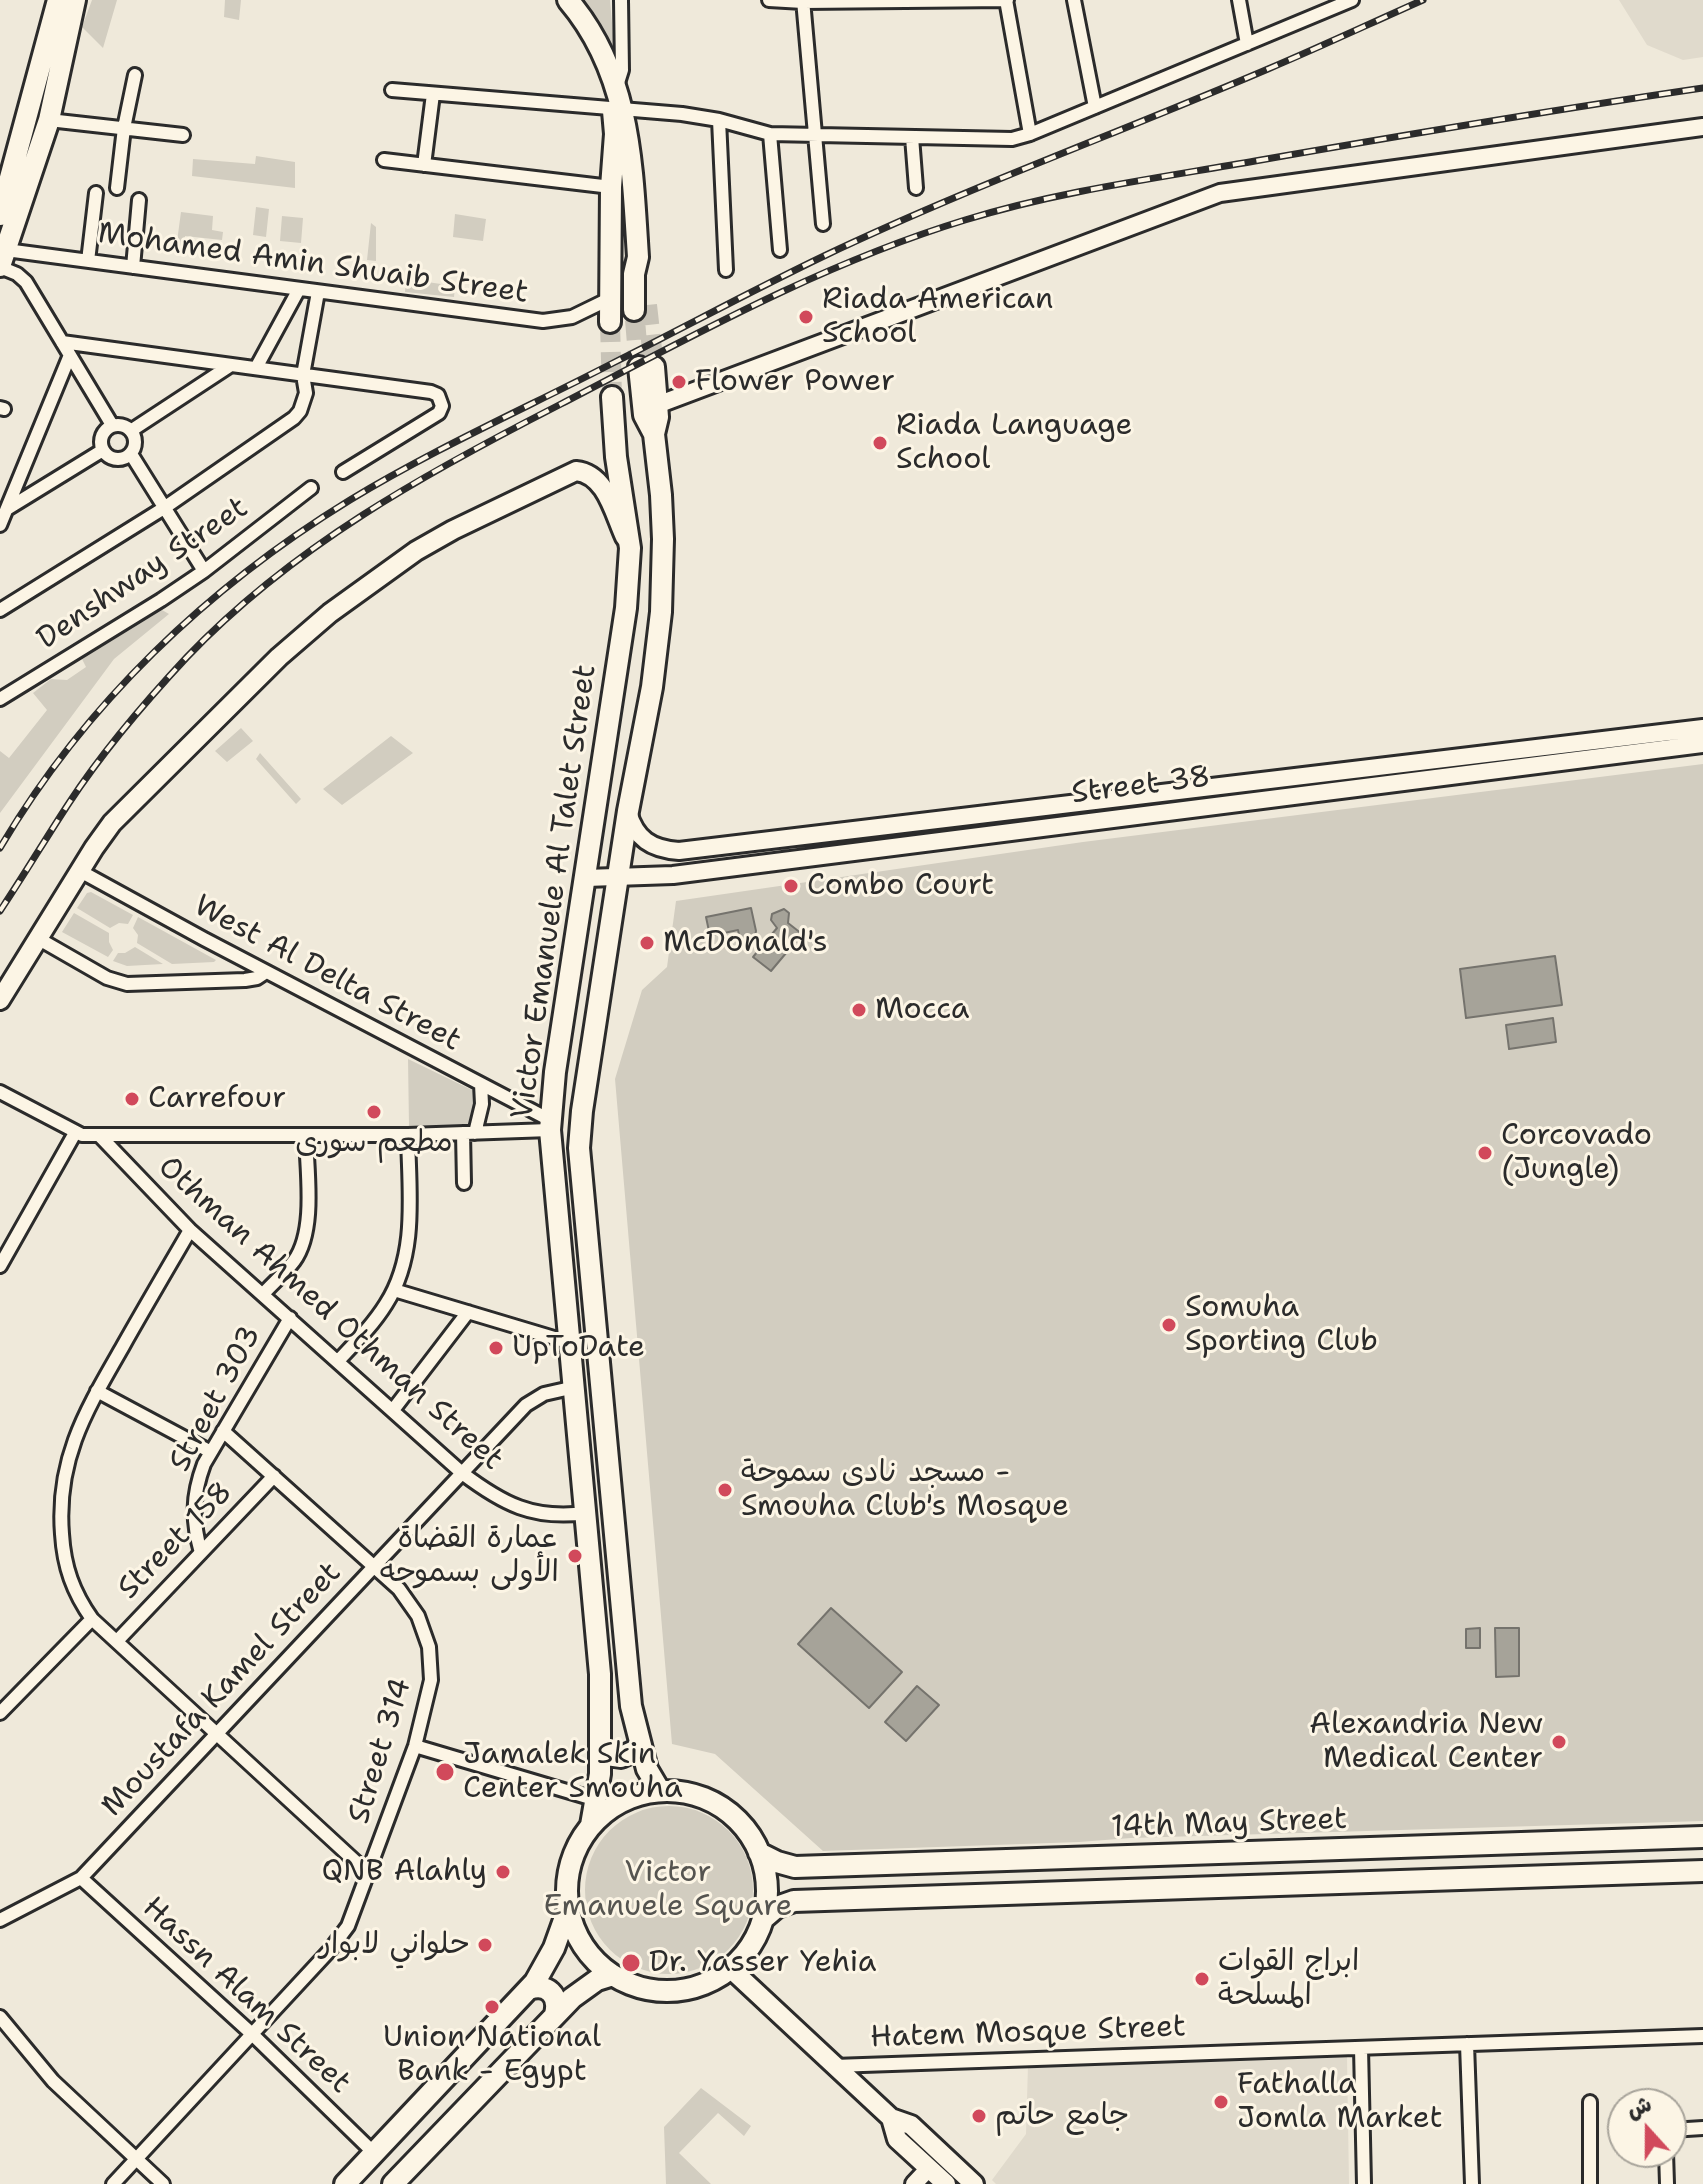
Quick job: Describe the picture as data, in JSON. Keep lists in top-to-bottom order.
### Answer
{
  "streets": {
    "main road": ["Victor Emanuele Al Talet Street", "14th May Street"],
    "street": [
      "Mohamed Amin Shuaib Street",
      "Denshway Street",
      "Street 38",
      "West Al Delta Street",
      "Othman Ahmed Othman Street",
      "Street 303",
      "Street 158",
      "Moustafa Kamel Street",
      "Street 314",
      "Hassn Alam Street",
      "Hatem Mosque Street"
    ]
  },
  "crossings": [
    ["Street 38", "Victor Emanuele Al Talet Street"],
    ["Victor Emanuele Al Talet Street", "West Al Delta Street"],
    ["Victor Emanuele Al Talet Street", "Othman Ahmed Othman Street"],
    ["Victor Emanuele Al Talet Street", "Moustafa Kamel Street"],
    ["Victor Emanuele Al Talet Street", "14th May Street"],
    ["Othman Ahmed Othman Street", "Street 303"],
    ["Othman Ahmed Othman Street", "Moustafa Kamel Street"],
    ["Street 303", "Street 158"],
    ["Street 303", "Street 314"],
    ["Street 158", "Street 314"],
    ["Moustafa Kamel Street", "Street 314"],
    ["Moustafa Kamel Street", "Hassn Alam Street"],
    ["Street 314", "Hassn Alam Street"]
  ],
  "parks": ["Victor Emanuele Square"],
  "places": [
    "Riada American School",
    "Flower Power",
    "Riada Language School",
    "Combo Court",
    "McDonald's",
    "Mocca",
    "Carrefour",
    "مطعم سورى",
    "Corcovado (Jungle)",
    "Somuha Sporting Club",
    "UpToDate",
    "مسجد نادى سموحة - Smouha Club's Mosque",
    "عمارة القضاة الأولى بسموحه",
    "Alexandria New Medical Center",
    "Jamalek Skin Center Smouha",
    "QNB Alahly",
    "حلواني لابوار",
    "Dr. Yasser Yehia",
    "ابراج القوات المسلحة",
    "Union National Bank - Egypt",
    "Fathalla Jomla Market",
    "جامع حاتم"
  ],
  "north": "top"
}
